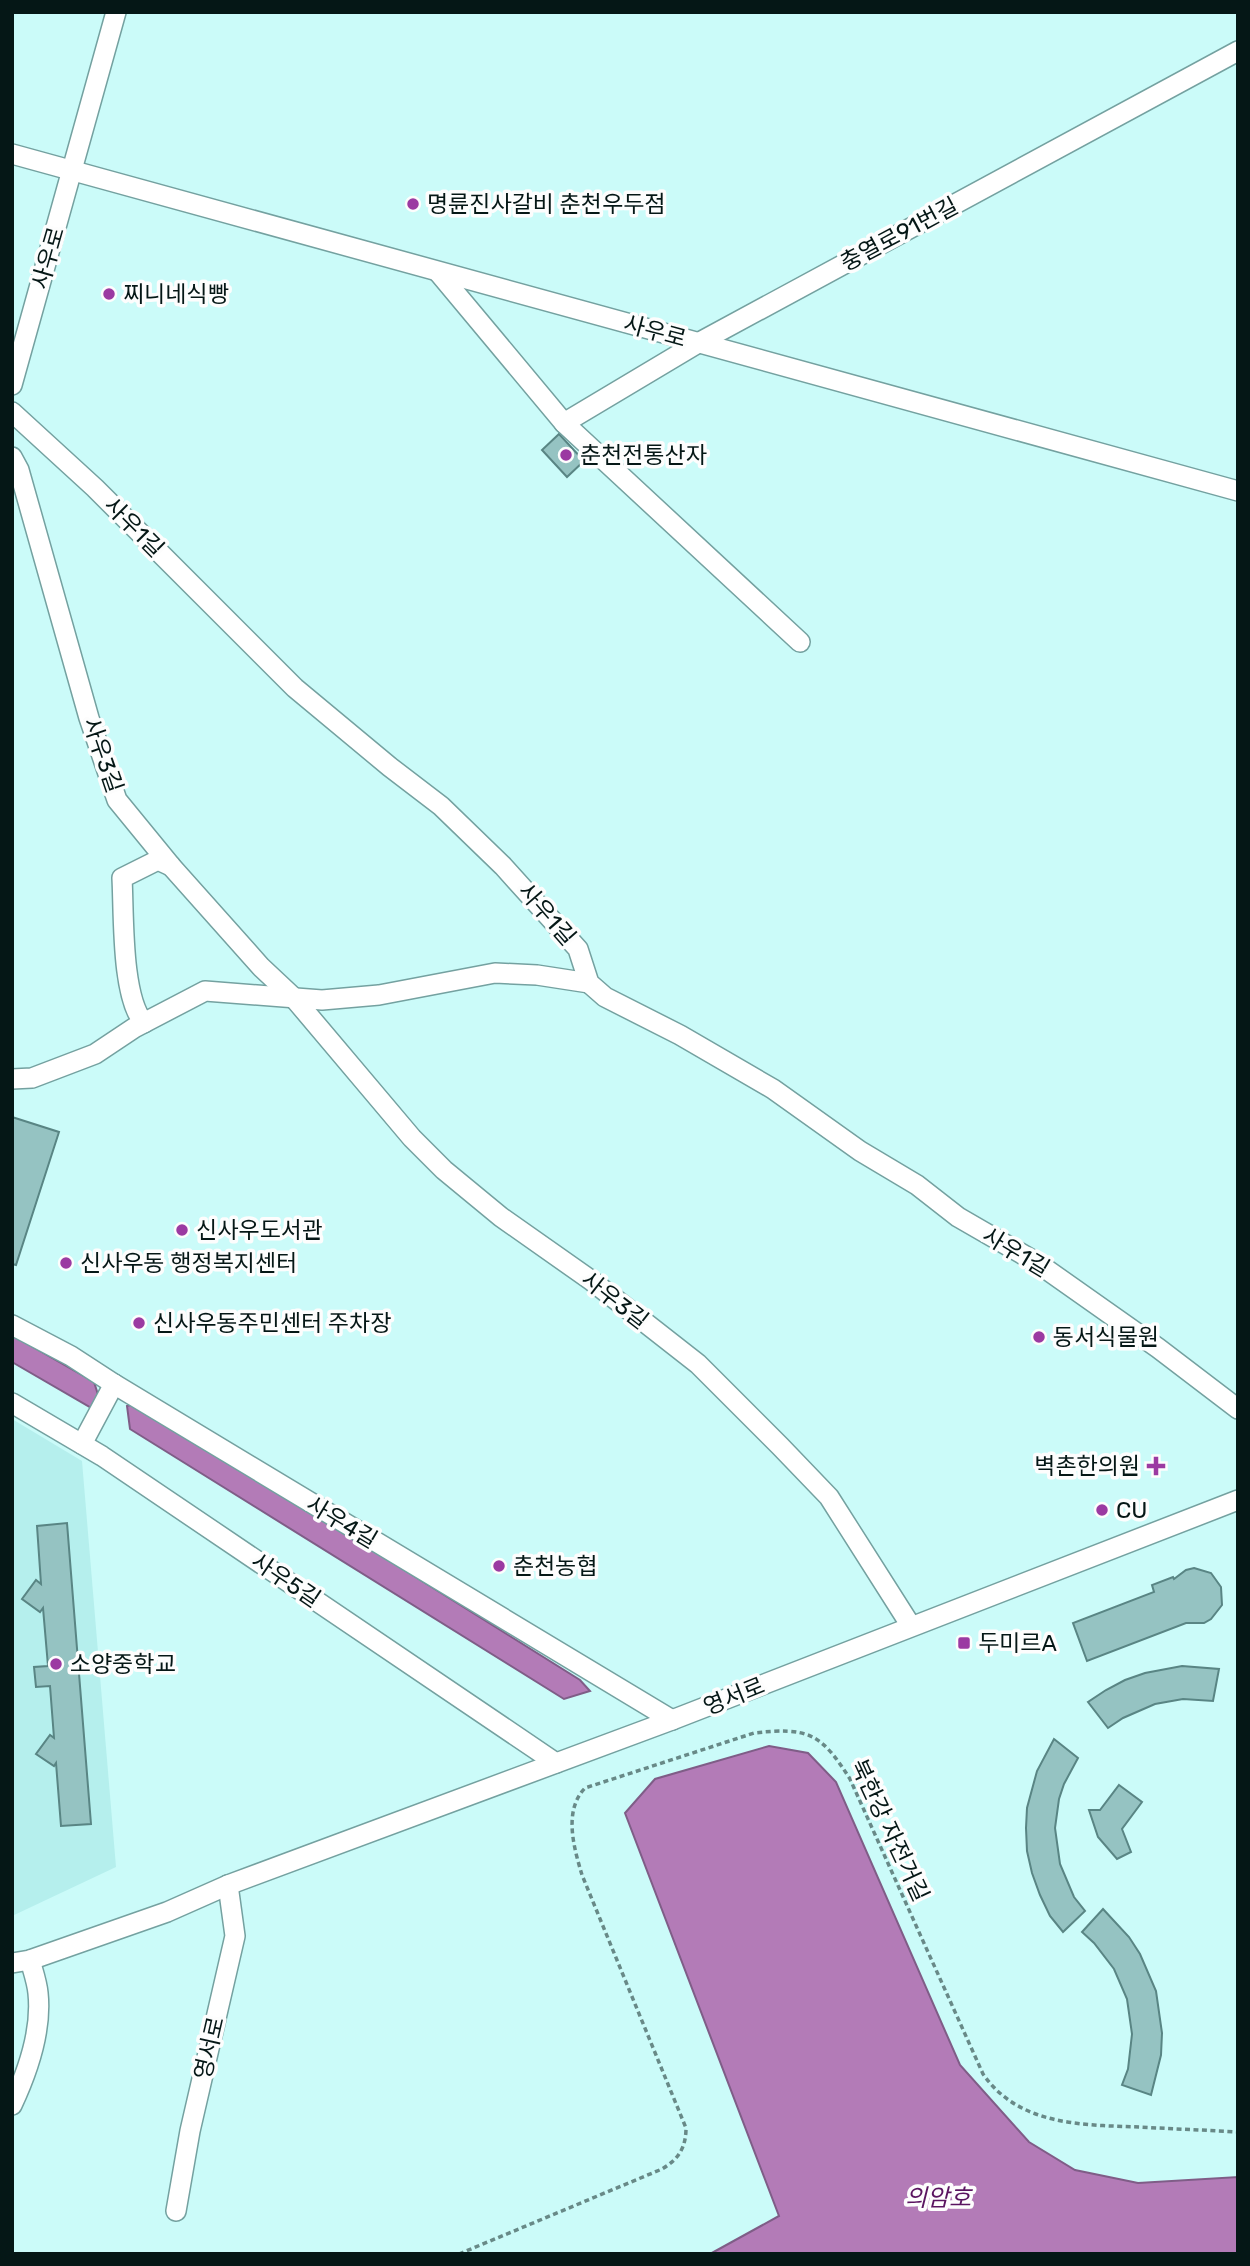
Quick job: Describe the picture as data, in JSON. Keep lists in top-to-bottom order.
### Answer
{
  "streets": {
    "street": [
      "충열로91번길",
      "사우로",
      "사우1길",
      "사우3길",
      "사우4길",
      "사우5길",
      "영서로"
    ],
    "path": ["북한강 자전거길"]
  },
  "crossings": [
    ["충열로91번길", "사우로"],
    ["사우3길", "영서로"],
    ["사우4길", "영서로"],
    ["사우5길", "영서로"]
  ],
  "water": ["의암호"],
  "places": {
    "other": [
      "명륜진사갈비 춘천우두점",
      "찌니네식빵",
      "춘천전통산자",
      "신사우도서관",
      "신사우동 행정복지센터",
      "신사우동주민센터 주차장",
      "동서식물원",
      "CU",
      "춘천농협",
      "소양중학교"
    ],
    "health": ["벽촌한의원"],
    "transit": ["두미르A"]
  }
}
